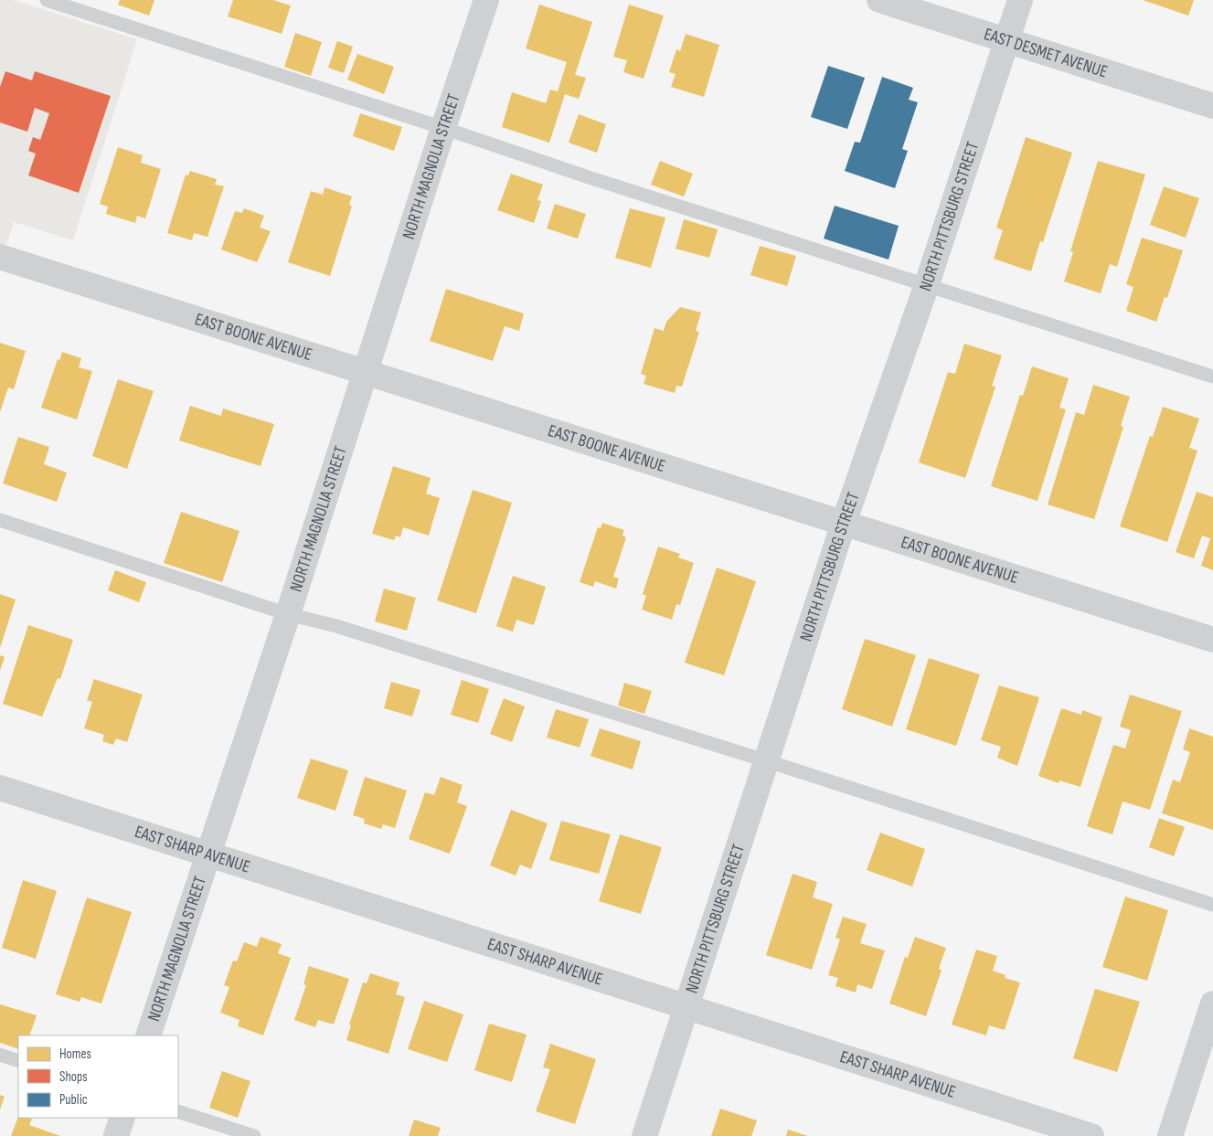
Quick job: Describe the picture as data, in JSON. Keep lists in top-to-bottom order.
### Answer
{
  "streets": {
    "street": [
      "EAST DESMET AVENUE",
      "NORTH MAGNOLIA STREET",
      "NORTH PITTSBURG STREET",
      "EAST BOONE AVENUE",
      "EAST SHARP AVENUE"
    ]
  },
  "crossings": [
    ["EAST DESMET AVENUE", "NORTH PITTSBURG STREET"],
    ["NORTH MAGNOLIA STREET", "EAST BOONE AVENUE"],
    ["NORTH MAGNOLIA STREET", "EAST SHARP AVENUE"],
    ["NORTH PITTSBURG STREET", "EAST BOONE AVENUE"],
    ["NORTH PITTSBURG STREET", "EAST SHARP AVENUE"]
  ],
  "legend": ["Homes", "Shops", "Public"]
}
